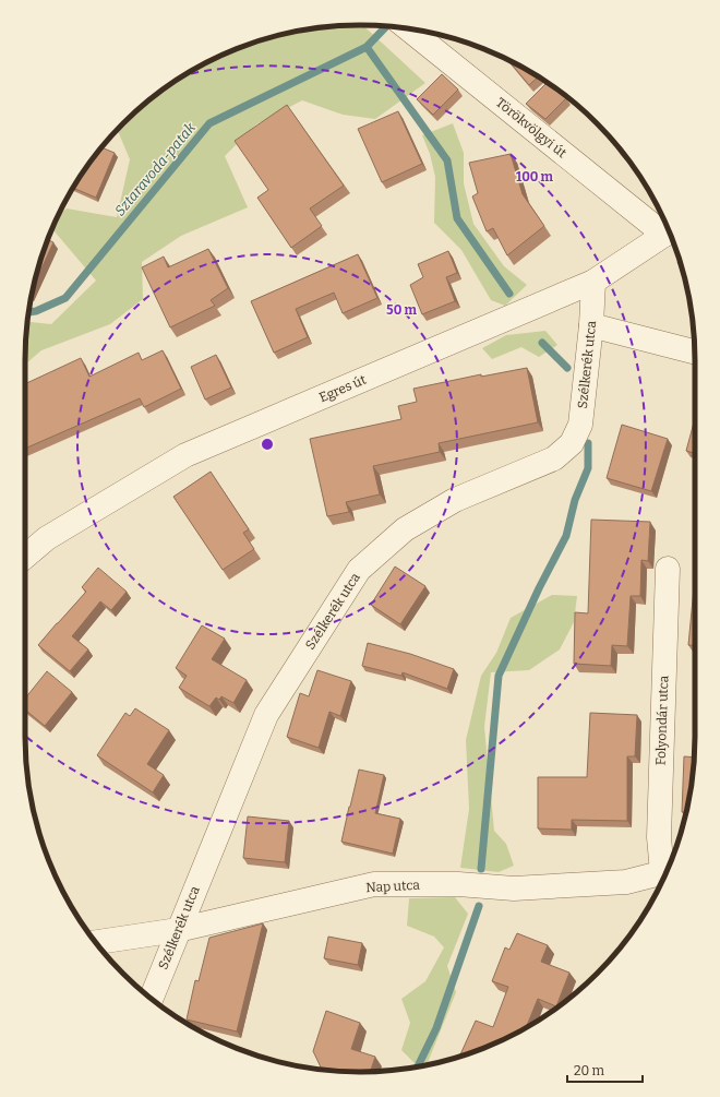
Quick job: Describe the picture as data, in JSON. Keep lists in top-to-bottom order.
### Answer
{
  "streets": {
    "street": [
      "Törökvölgyi út",
      "Szélkerék utca",
      "Egres út",
      "Folyondár utca",
      "Nap utca"
    ]
  },
  "crossings": [
    ["Törökvölgyi út", "Egres út"],
    ["Szélkerék utca", "Egres út"],
    ["Szélkerék utca", "Nap utca"]
  ],
  "water": ["Sztaravoda-patak"],
  "scale_bar": "20 m",
  "rings": ["100 m", "50 m"]
}
